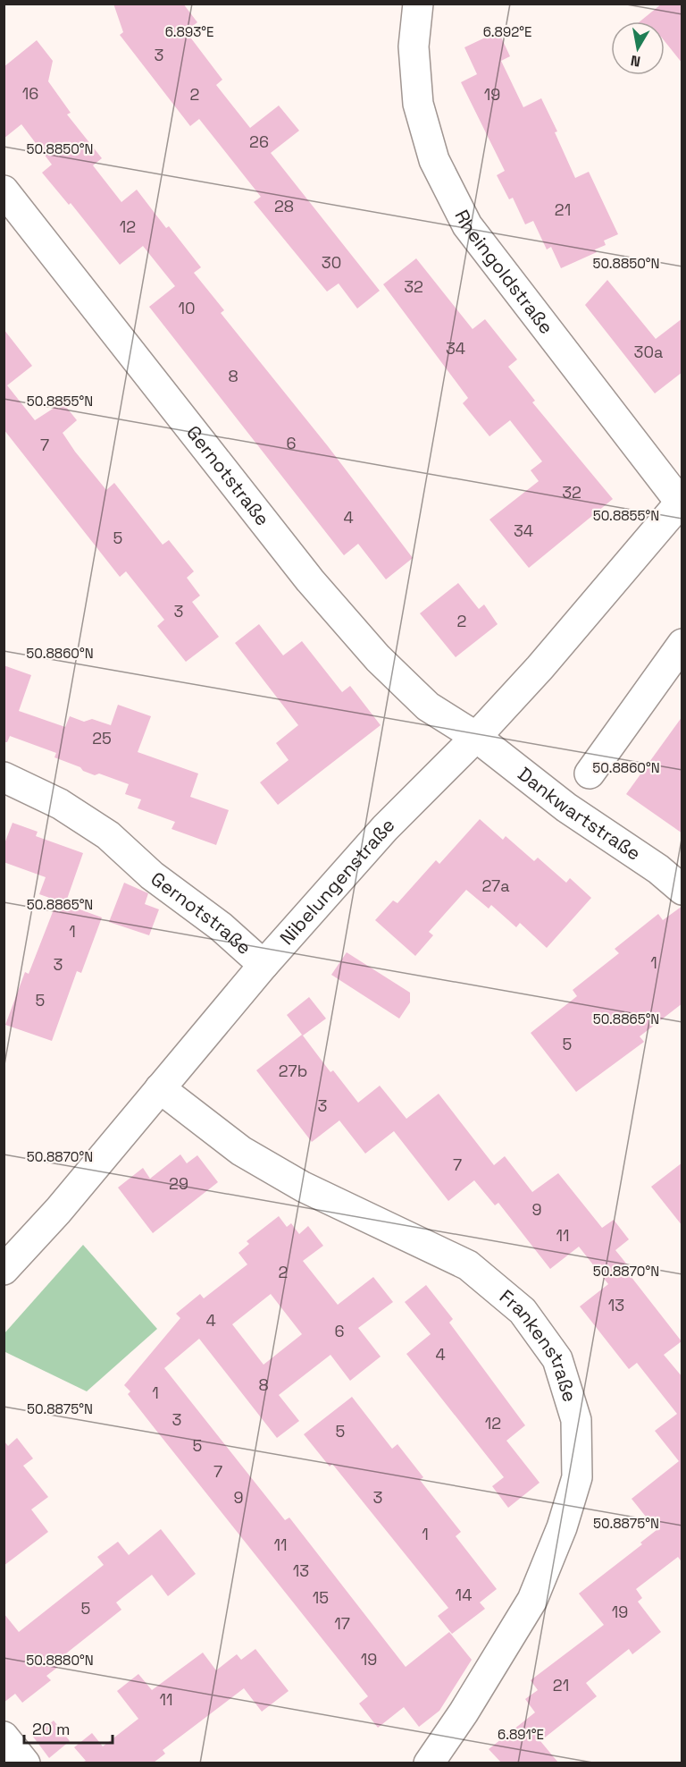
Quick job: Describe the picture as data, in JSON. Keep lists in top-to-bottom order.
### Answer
{
  "streets": {
    "street": [
      "Rheingoldstraße",
      "Gernotstraße",
      "Dankwartstraße",
      "Nibelungenstraße",
      "Frankenstraße"
    ]
  },
  "crossings": [
    ["Rheingoldstraße", "Nibelungenstraße"],
    ["Gernotstraße", "Dankwartstraße"],
    ["Gernotstraße", "Nibelungenstraße"],
    ["Dankwartstraße", "Nibelungenstraße"],
    ["Nibelungenstraße", "Frankenstraße"]
  ],
  "house_numbers": [
    "3",
    "16",
    "2",
    "19",
    "26",
    "28",
    "21",
    "12",
    "30",
    "32",
    "10",
    "34",
    "30a",
    "8",
    "6",
    "7",
    "32",
    "4",
    "34",
    "5",
    "3",
    "2",
    "25",
    "27a",
    "1",
    "1",
    "3",
    "5",
    "5",
    "27b",
    "3",
    "7",
    "29",
    "9",
    "11",
    "2",
    "13",
    "4",
    "6",
    "4",
    "8",
    "1",
    "3",
    "12",
    "5",
    "5",
    "7",
    "9",
    "3",
    "1",
    "11",
    "13",
    "14",
    "15",
    "5",
    "19",
    "17",
    "19",
    "21",
    "11"
  ],
  "scale_bar": "20 m",
  "north": "bottom",
  "coordinates": [
    "6.893°E",
    "6.892°E",
    "50.8850°N",
    "50.8855°N",
    "50.8860°N",
    "50.8865°N",
    "50.8870°N",
    "50.8875°N",
    "50.8880°N",
    "6.891°E"
  ]
}
